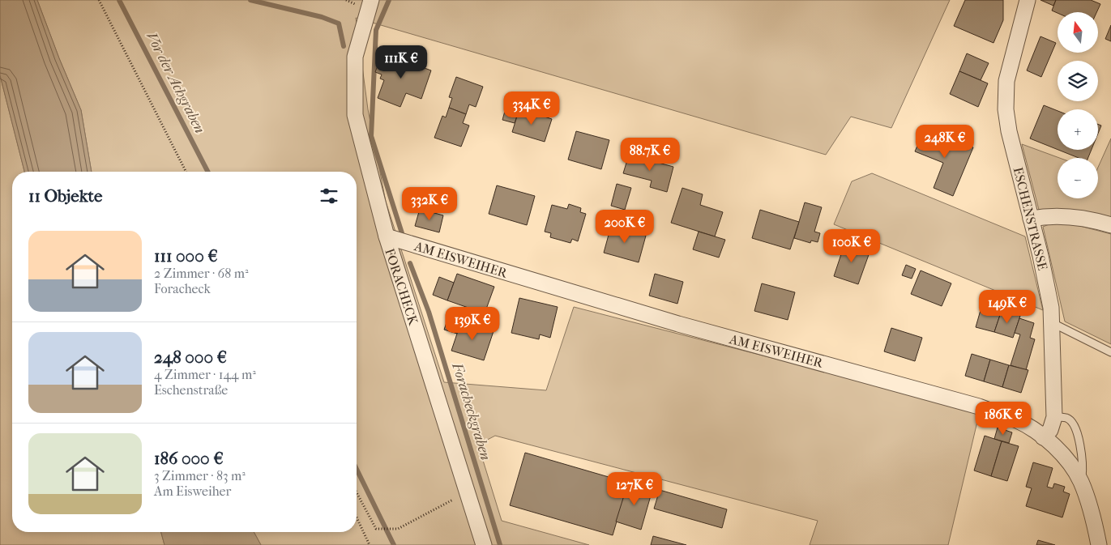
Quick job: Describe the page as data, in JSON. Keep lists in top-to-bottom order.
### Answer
{
  "streets": {
    "street": ["ESCHENSTRASSE", "AM EISWEIHER", "FORACHECK"]
  },
  "crossings": [
    ["ESCHENSTRASSE", "AM EISWEIHER"],
    ["AM EISWEIHER", "FORACHECK"]
  ],
  "water": ["Vor der Achgraben", "Foracheckgraben"],
  "north": "top",
  "page": {
    "map_buttons": ["+", "−"],
    "price": [
      "111K €",
      "334K €",
      "248K €",
      "88.7K €",
      "332K €",
      "200K €",
      "100K €",
      "149K €",
      "139K €",
      "186K €",
      "127K €"
    ],
    "heading": "11 Objekte",
    "list": [
      {
        "name": "111 000 €",
        "note": "2 Zimmer · 68 m² · Foracheck"
      },
      {
        "name": "248 000 €",
        "note": "4 Zimmer · 144 m² · Eschenstraße"
      },
      {
        "name": "186 000 €",
        "note": "3 Zimmer · 83 m² · Am Eisweiher"
      }
    ]
  }
}
